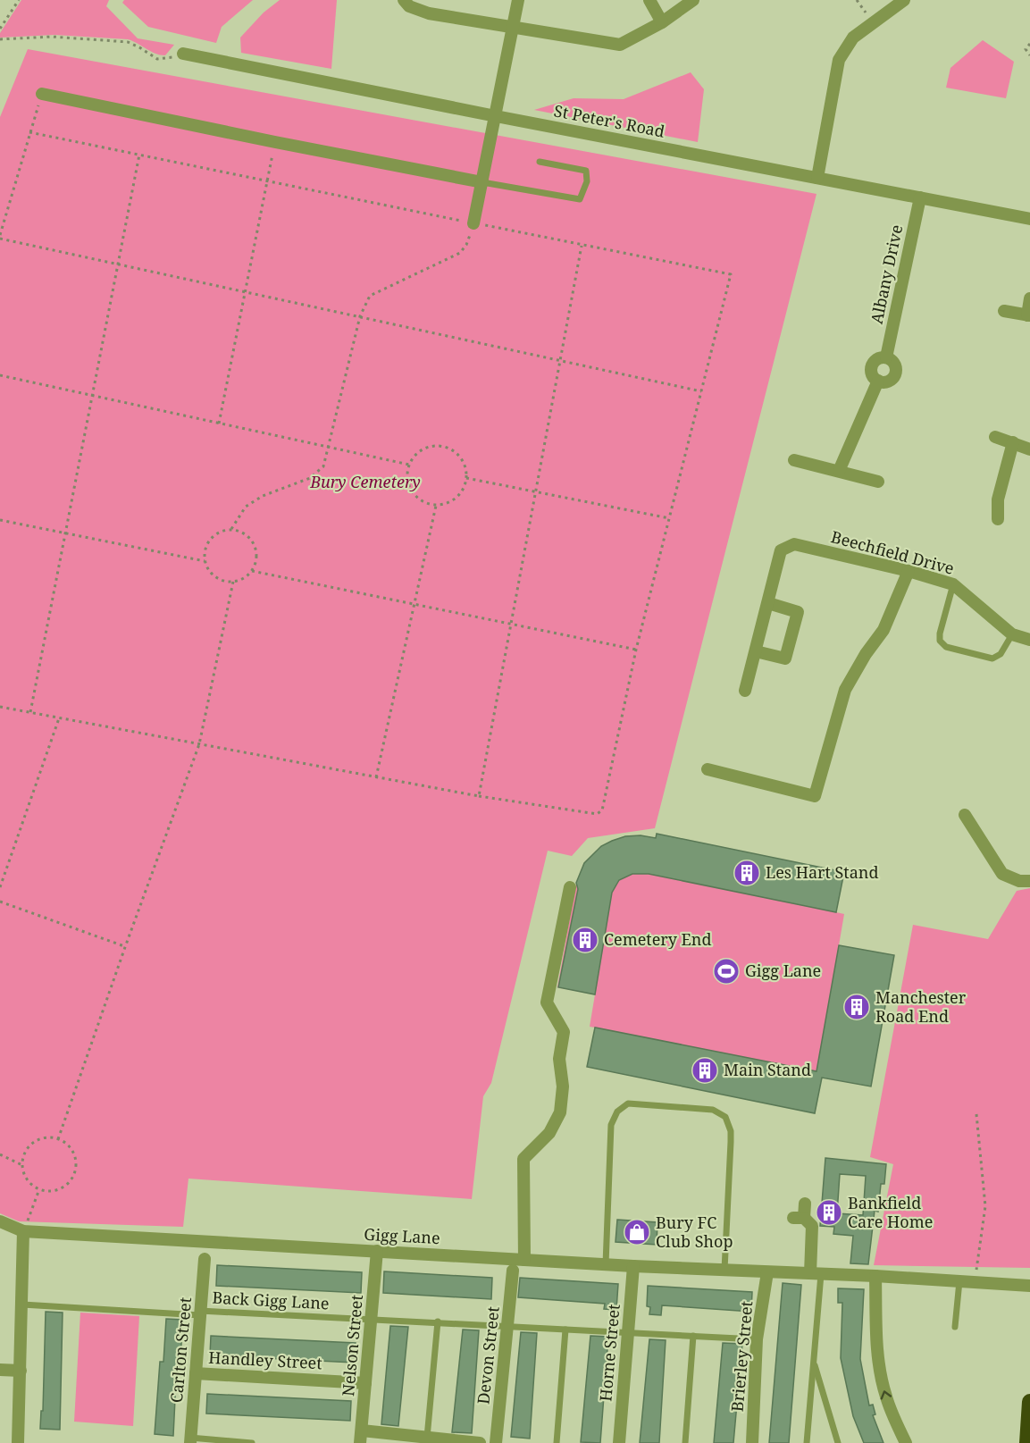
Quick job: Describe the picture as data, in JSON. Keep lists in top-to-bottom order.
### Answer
{
  "streets": {
    "street": [
      "St Peter's Road",
      "Albany Drive",
      "Beechfield Drive",
      "Gigg Lane",
      "Nelson Street",
      "Carlton Street",
      "Horne Street",
      "Devon Street",
      "Brierley Street",
      "Handley Street"
    ],
    "lane": ["Back Gigg Lane"]
  },
  "crossings": [
    ["St Peter's Road", "Albany Drive"],
    ["Gigg Lane", "Nelson Street"],
    ["Gigg Lane", "Horne Street"],
    ["Gigg Lane", "Brierley Street"],
    ["Back Gigg Lane", "Nelson Street"],
    ["Back Gigg Lane", "Carlton Street"],
    ["Back Gigg Lane", "Horne Street"],
    ["Back Gigg Lane", "Devon Street"],
    ["Back Gigg Lane", "Brierley Street"],
    ["Nelson Street", "Handley Street"],
    ["Carlton Street", "Handley Street"]
  ],
  "parks": ["Bury Cemetery"],
  "places": {
    "building": [
      "Les Hart Stand",
      "Cemetery End",
      "Manchester Road End",
      "Main Stand",
      "Bankfield Care Home"
    ],
    "sports": ["Gigg Lane"],
    "shop": ["Bury FC Club Shop"]
  }
}
